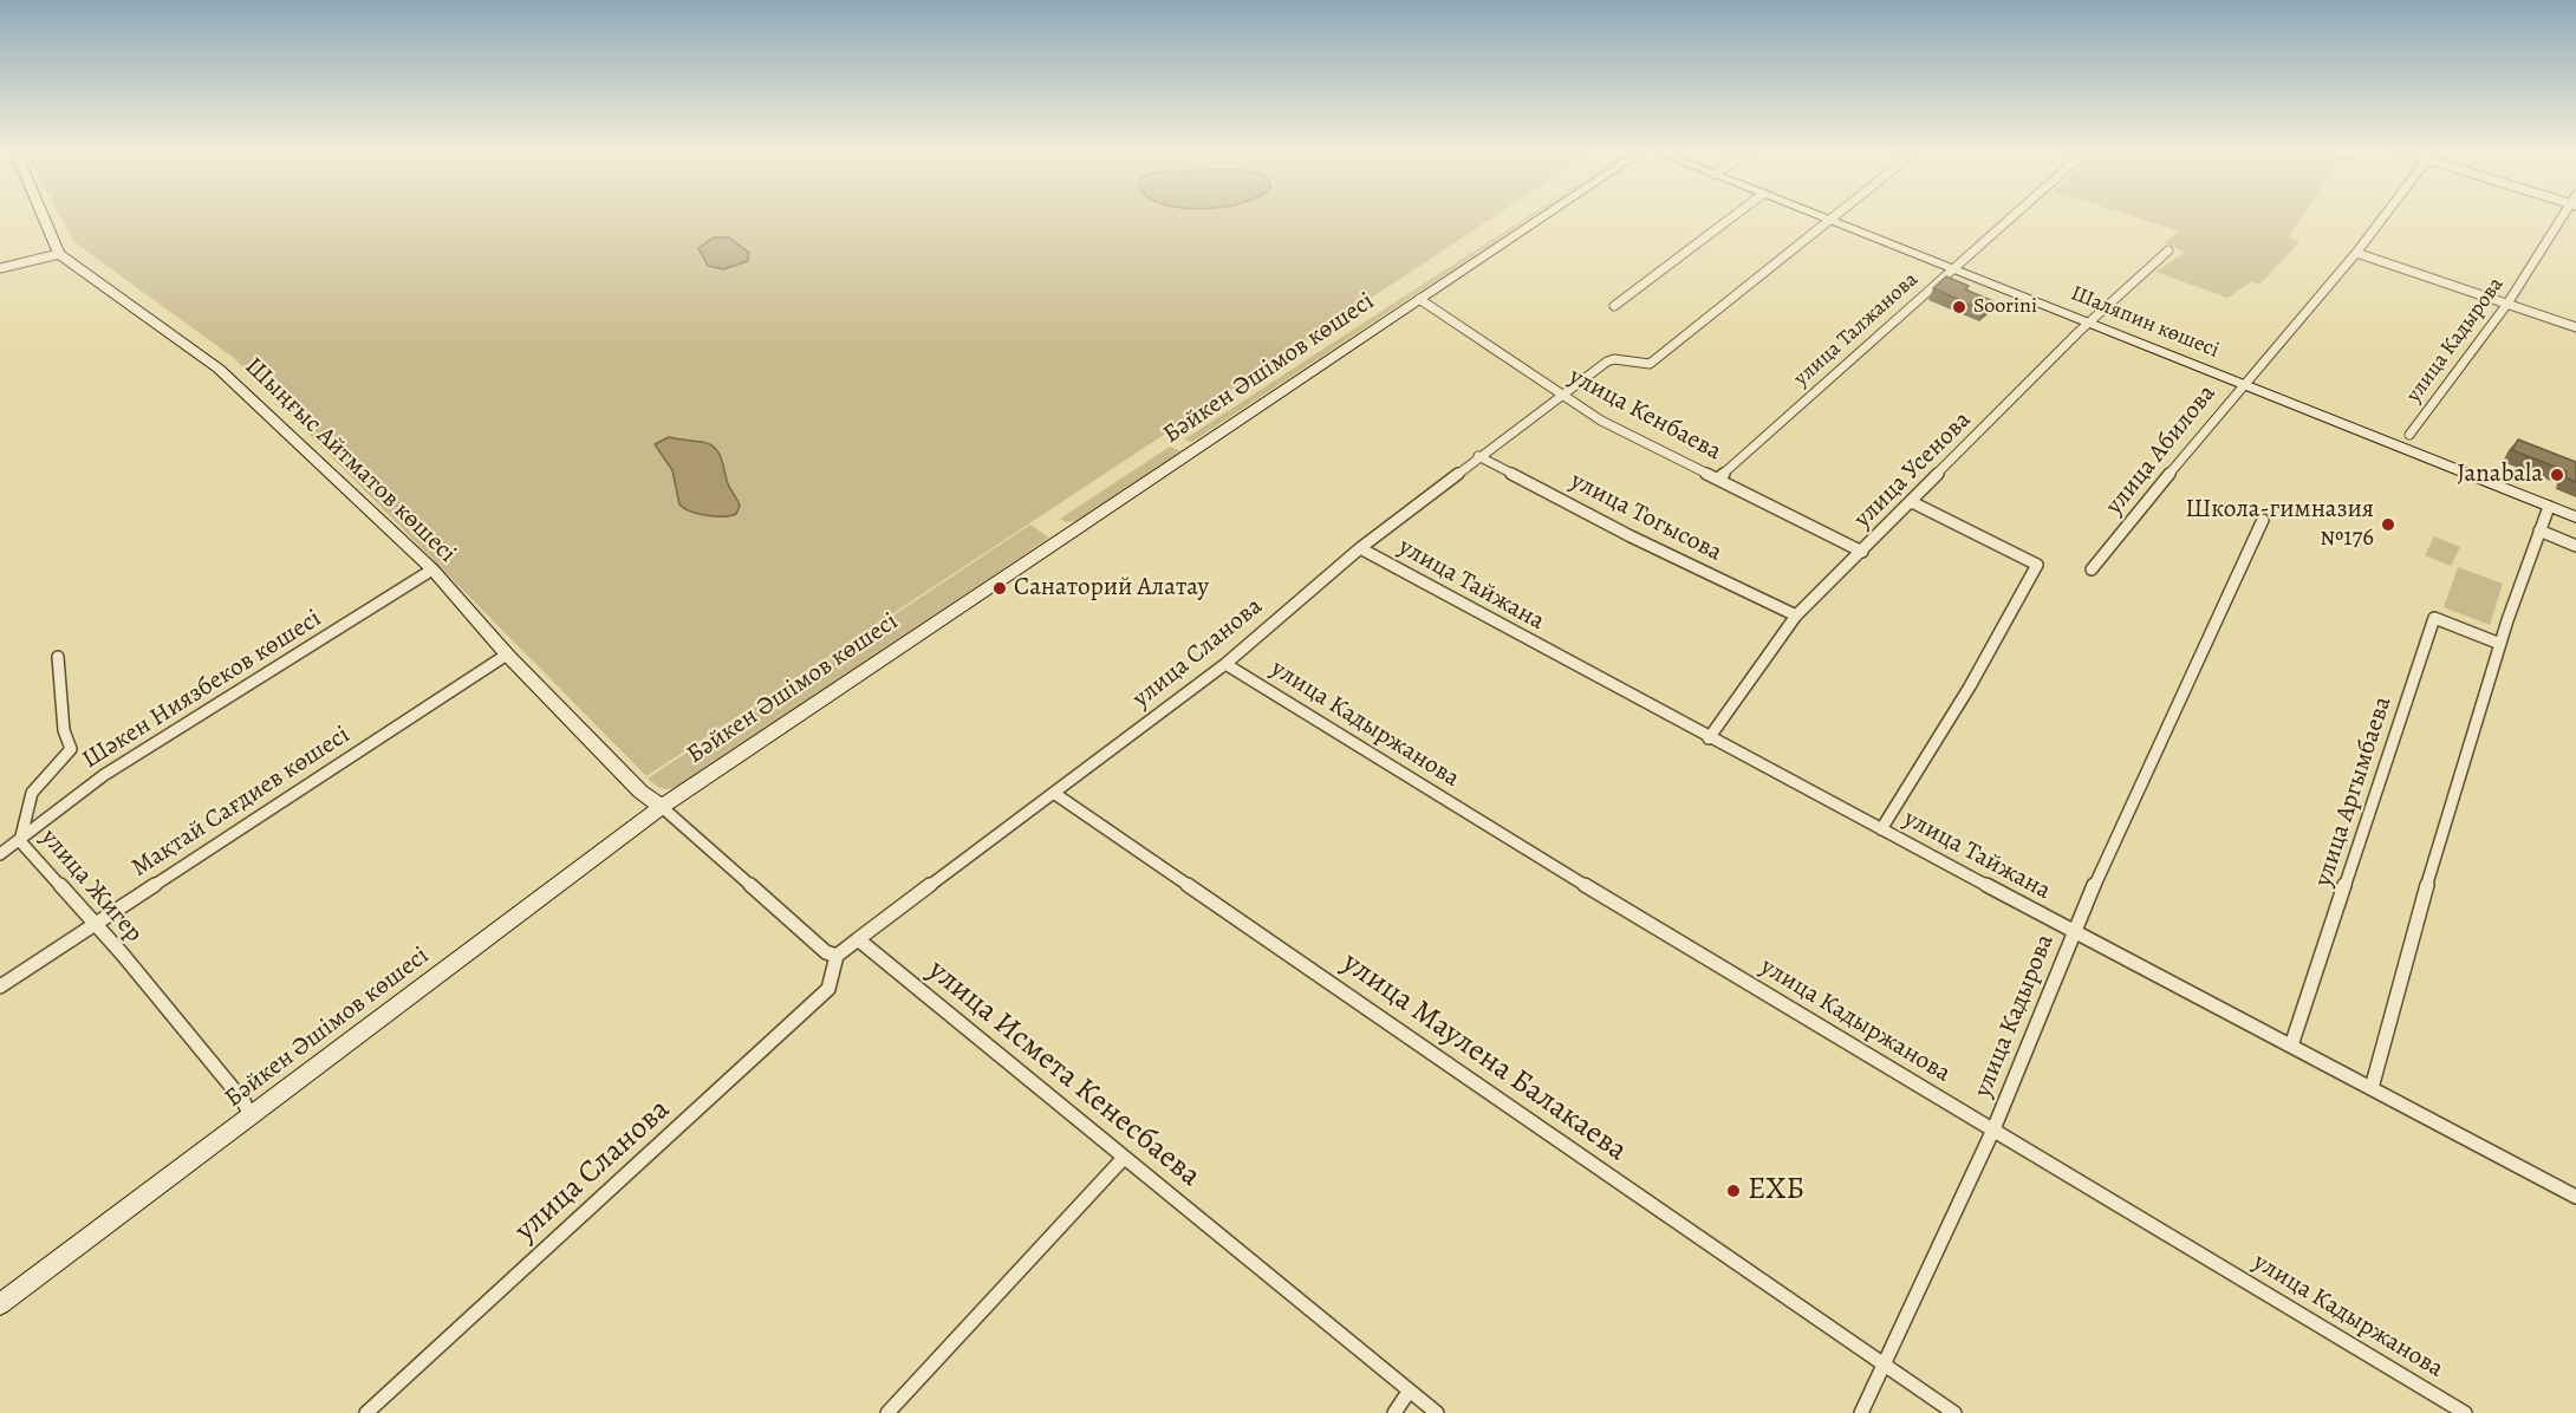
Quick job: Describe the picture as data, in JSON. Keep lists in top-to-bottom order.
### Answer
{
  "streets": {
    "main road": ["Шаляпин көшесі", "Бәйкен Әшімов көшесі", "Шыңғыс Айтматов көшесі"],
    "street": [
      "улица Талжанова",
      "улица Кадырова",
      "улица Кенбаева",
      "улица Абилова",
      "улица Усенова",
      "улица Тогысова",
      "улица Тайжана",
      "улица Сланова",
      "Шәкен Ниязбеков көшесі",
      "улица Кадыржанова",
      "улица Аргымбаева",
      "Мақтай Сағдиев көшесі",
      "улица Жигер",
      "улица Маулена Балакаева",
      "улица Исмета Кенесбаева"
    ]
  },
  "crossings": [
    ["Шаляпин көшесі", "улица Талжанова"],
    ["Шаляпин көшесі", "улица Абилова"],
    ["Шаляпин көшесі", "улица Усенова"],
    ["Шаляпин көшесі", "улица Сланова"],
    ["улица Талжанова", "улица Кенбаева"],
    ["улица Кадырова", "улица Тайжана"],
    ["улица Кадырова", "улица Кадыржанова"],
    ["улица Кадырова", "улица Маулена Балакаева"],
    ["Бәйкен Әшімов көшесі", "улица Кенбаева"],
    ["Бәйкен Әшімов көшесі", "Шыңғыс Айтматов көшесі"],
    ["Бәйкен Әшімов көшесі", "улица Жигер"],
    ["улица Кенбаева", "улица Усенова"],
    ["улица Кенбаева", "улица Сланова"],
    ["Шыңғыс Айтматов көшесі", "Шәкен Ниязбеков көшесі"],
    ["Шыңғыс Айтматов көшесі", "Мақтай Сағдиев көшесі"],
    ["улица Усенова", "улица Тогысова"],
    ["улица Усенова", "улица Тайжана"],
    ["улица Тогысова", "улица Сланова"],
    ["улица Тайжана", "улица Сланова"],
    ["улица Тайжана", "улица Аргымбаева"],
    ["улица Сланова", "улица Кадыржанова"],
    ["улица Сланова", "улица Маулена Балакаева"],
    ["улица Сланова", "улица Исмета Кенесбаева"],
    ["Шәкен Ниязбеков көшесі", "улица Жигер"],
    ["Мақтай Сағдиев көшесі", "улица Жигер"]
  ],
  "places": [
    "Soorini",
    "Janabala",
    "Школа-гимназия №176",
    "Санаторий Алатау",
    "ЕХБ"
  ]
}
